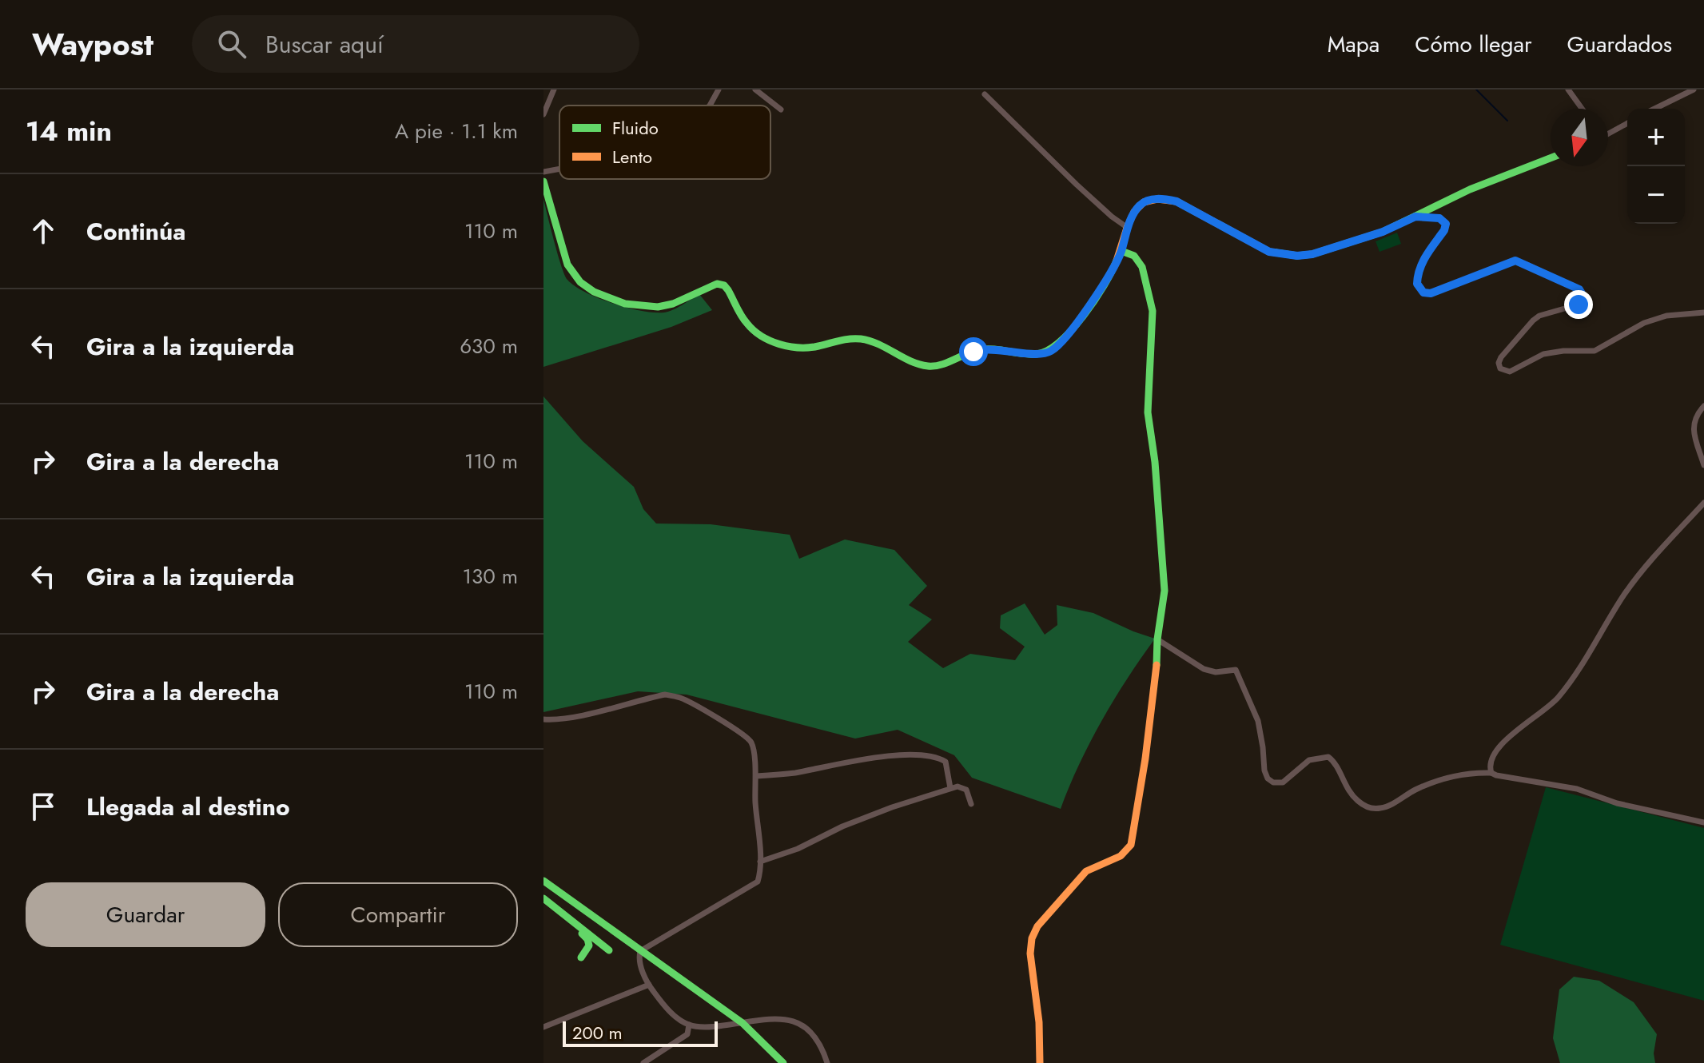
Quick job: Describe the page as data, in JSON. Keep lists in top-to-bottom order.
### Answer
{
  "legend": ["Fluido", "Lento"],
  "scale_bar": "200 m",
  "north": "bottom",
  "page": {
    "header": "Waypost",
    "search": "Buscar aquí",
    "nav": ["Mapa", "Cómo llegar", "Guardados"],
    "heading": ["14 min", "A pie · 1.1 km"],
    "map_buttons": ["+", "−"],
    "list": [
      ["Continúa", "110 m"],
      ["Gira a la izquierda", "630 m"],
      ["Gira a la derecha", "110 m"],
      ["Gira a la izquierda", "130 m"],
      ["Gira a la derecha", "110 m"],
      "Llegada al destino"
    ],
    "buttons": ["Guardar", "Compartir"],
    "scale": "200 m"
  }
}
